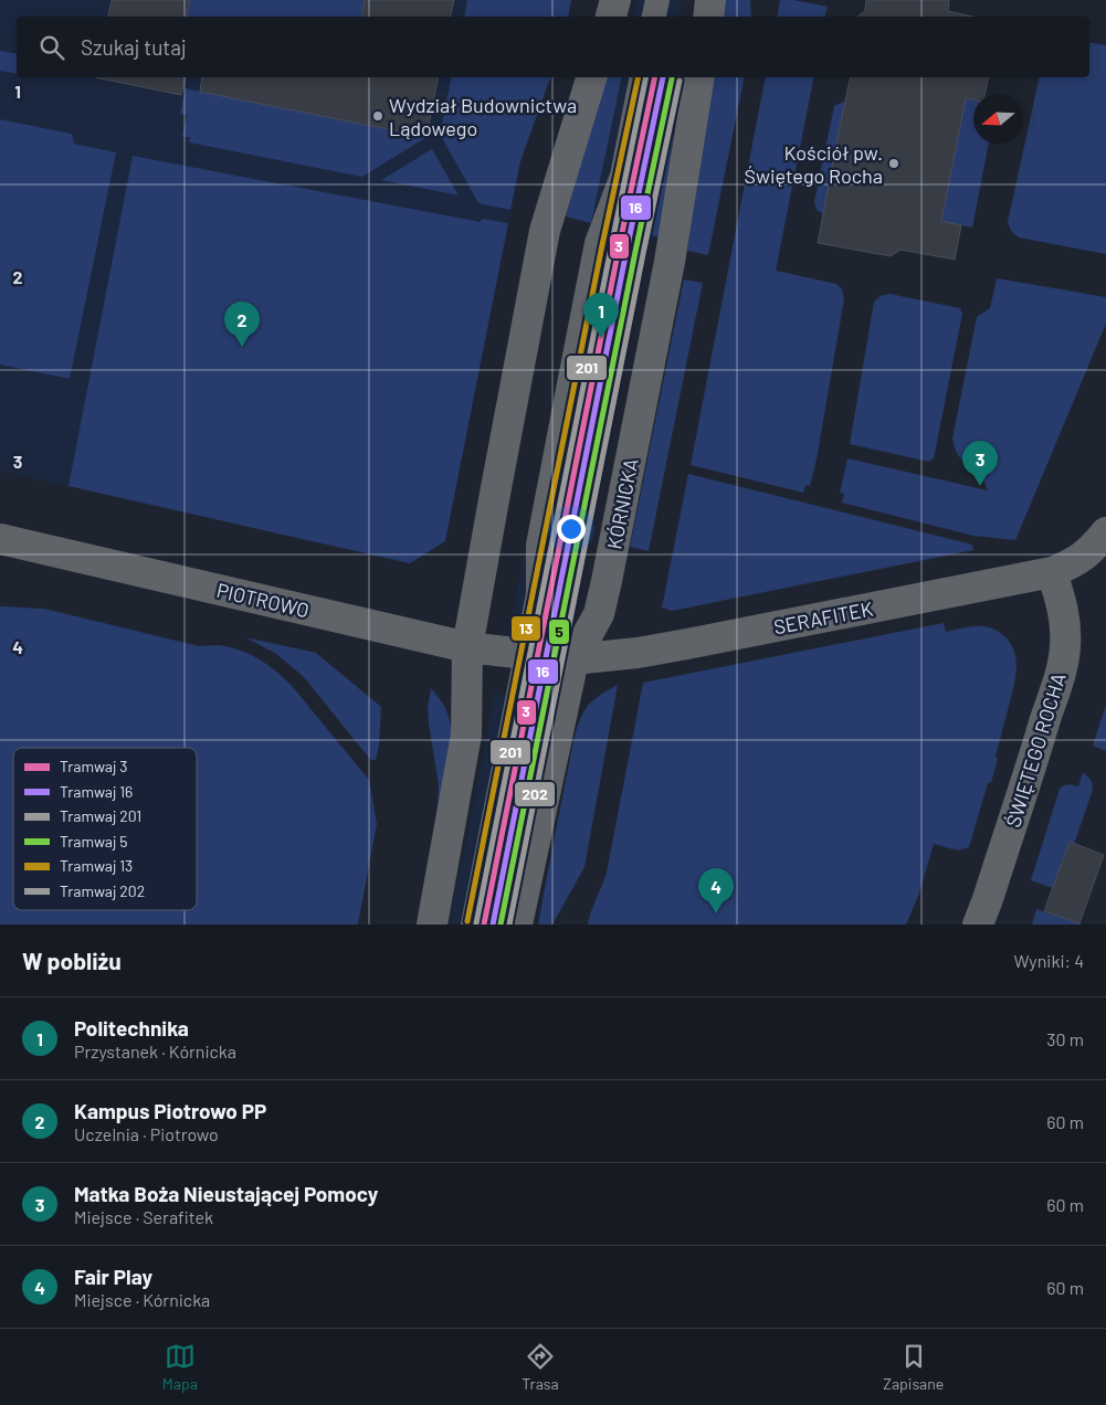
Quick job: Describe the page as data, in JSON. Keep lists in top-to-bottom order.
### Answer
{
  "streets": {
    "street": [
      "KÓRNICKA",
      "PIOTROWO",
      "SERAFITEK",
      "ŚWIĘTEGO ROCHA"
    ]
  },
  "crossings": [
    ["KÓRNICKA", "SERAFITEK"],
    ["PIOTROWO", "SERAFITEK"],
    ["SERAFITEK", "ŚWIĘTEGO ROCHA"]
  ],
  "places": ["Wydział Budownictwa Lądowego", "Kościół pw. Świętego Rocha"],
  "lines": [
    "tram line 3",
    "tram line 16",
    "tram line 201",
    "tram line 13",
    "tram line 5",
    "tram line 202"
  ],
  "legend": [
    "Tramwaj 3",
    "Tramwaj 16",
    "Tramwaj 201",
    "Tramwaj 5",
    "Tramwaj 13",
    "Tramwaj 202"
  ],
  "north": "left",
  "page": {
    "search": "Szukaj tutaj",
    "pins": [
      "1",
      "2",
      "3",
      "4"
    ],
    "heading": ["W pobliżu", "Wyniki: 4"],
    "list": [
      {
        "mark": "1",
        "name": "Politechnika",
        "note": "Przystanek · Kórnicka",
        "value": "30 m"
      },
      {
        "mark": "2",
        "name": "Kampus Piotrowo PP",
        "note": "Uczelnia · Piotrowo",
        "value": "60 m"
      },
      {
        "mark": "3",
        "name": "Matka Boża Nieustającej Pomocy",
        "note": "Miejsce · Serafitek",
        "value": "60 m"
      },
      {
        "mark": "4",
        "name": "Fair Play",
        "note": "Miejsce · Kórnicka",
        "value": "60 m"
      }
    ],
    "nav": ["Mapa", "Trasa", "Zapisane"]
  },
  "grid": {
    "rows": [
      "1",
      "2",
      "3",
      "4"
    ]
  }
}
